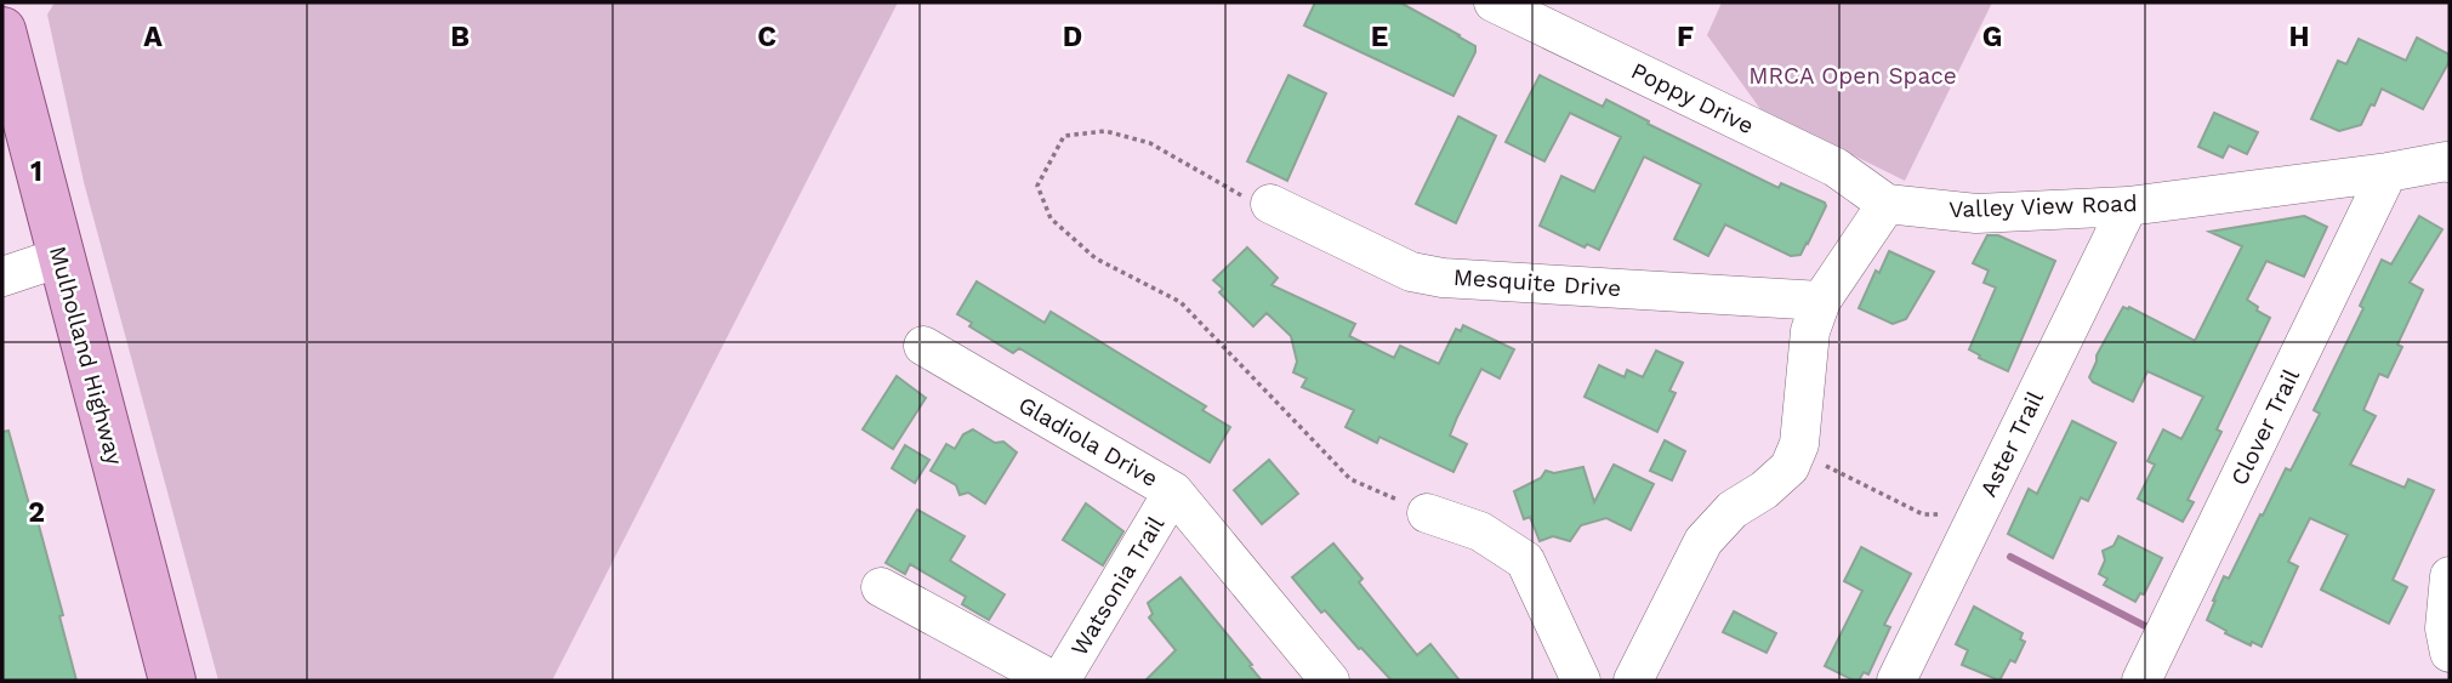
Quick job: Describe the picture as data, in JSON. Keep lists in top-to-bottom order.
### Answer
{
  "streets": {
    "main road": ["Mulholland Highway"],
    "street": [
      "Poppy Drive",
      "Valley View Road",
      "Mesquite Drive",
      "Clover Trail",
      "Gladiola Drive",
      "Aster Trail",
      "Watsonia Trail"
    ]
  },
  "crossings": [
    ["Poppy Drive", "Valley View Road"],
    ["Valley View Road", "Clover Trail"],
    ["Valley View Road", "Aster Trail"],
    ["Gladiola Drive", "Watsonia Trail"]
  ],
  "parks": ["MRCA Open Space"],
  "grid": {
    "columns": [
      "A",
      "B",
      "C",
      "D",
      "E",
      "F",
      "G",
      "H"
    ],
    "rows": ["1", "2"]
  }
}
